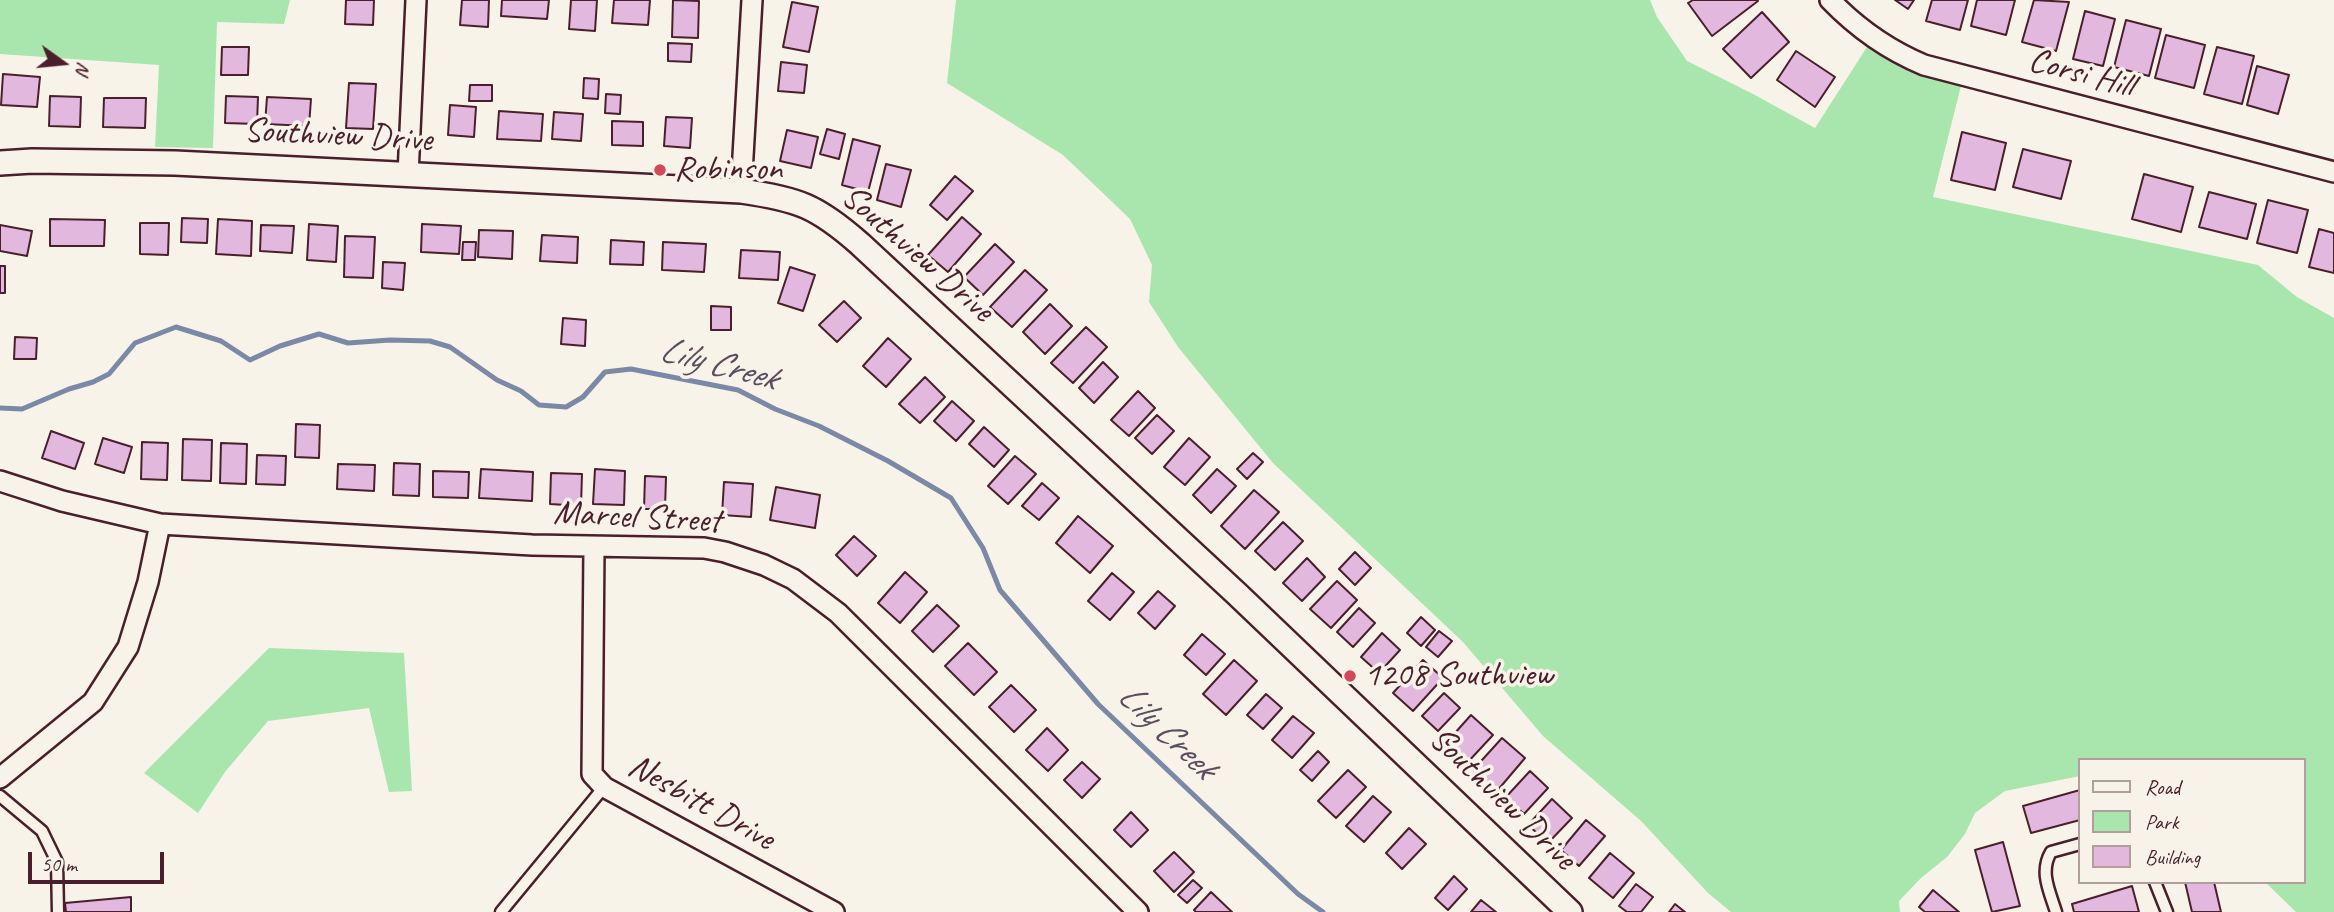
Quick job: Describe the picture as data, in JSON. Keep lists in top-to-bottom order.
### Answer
{
  "streets": {
    "street": [
      "Corsi Hill",
      "Southview Drive",
      "Marcel Street",
      "Nesbitt Drive"
    ]
  },
  "crossings": [
    ["Marcel Street", "Nesbitt Drive"]
  ],
  "water": ["Lily Creek"],
  "places": ["Robinson", "1208 Southview"],
  "legend": ["Road", "Park", "Building"],
  "scale_bar": "50 m",
  "north": "right"
}
